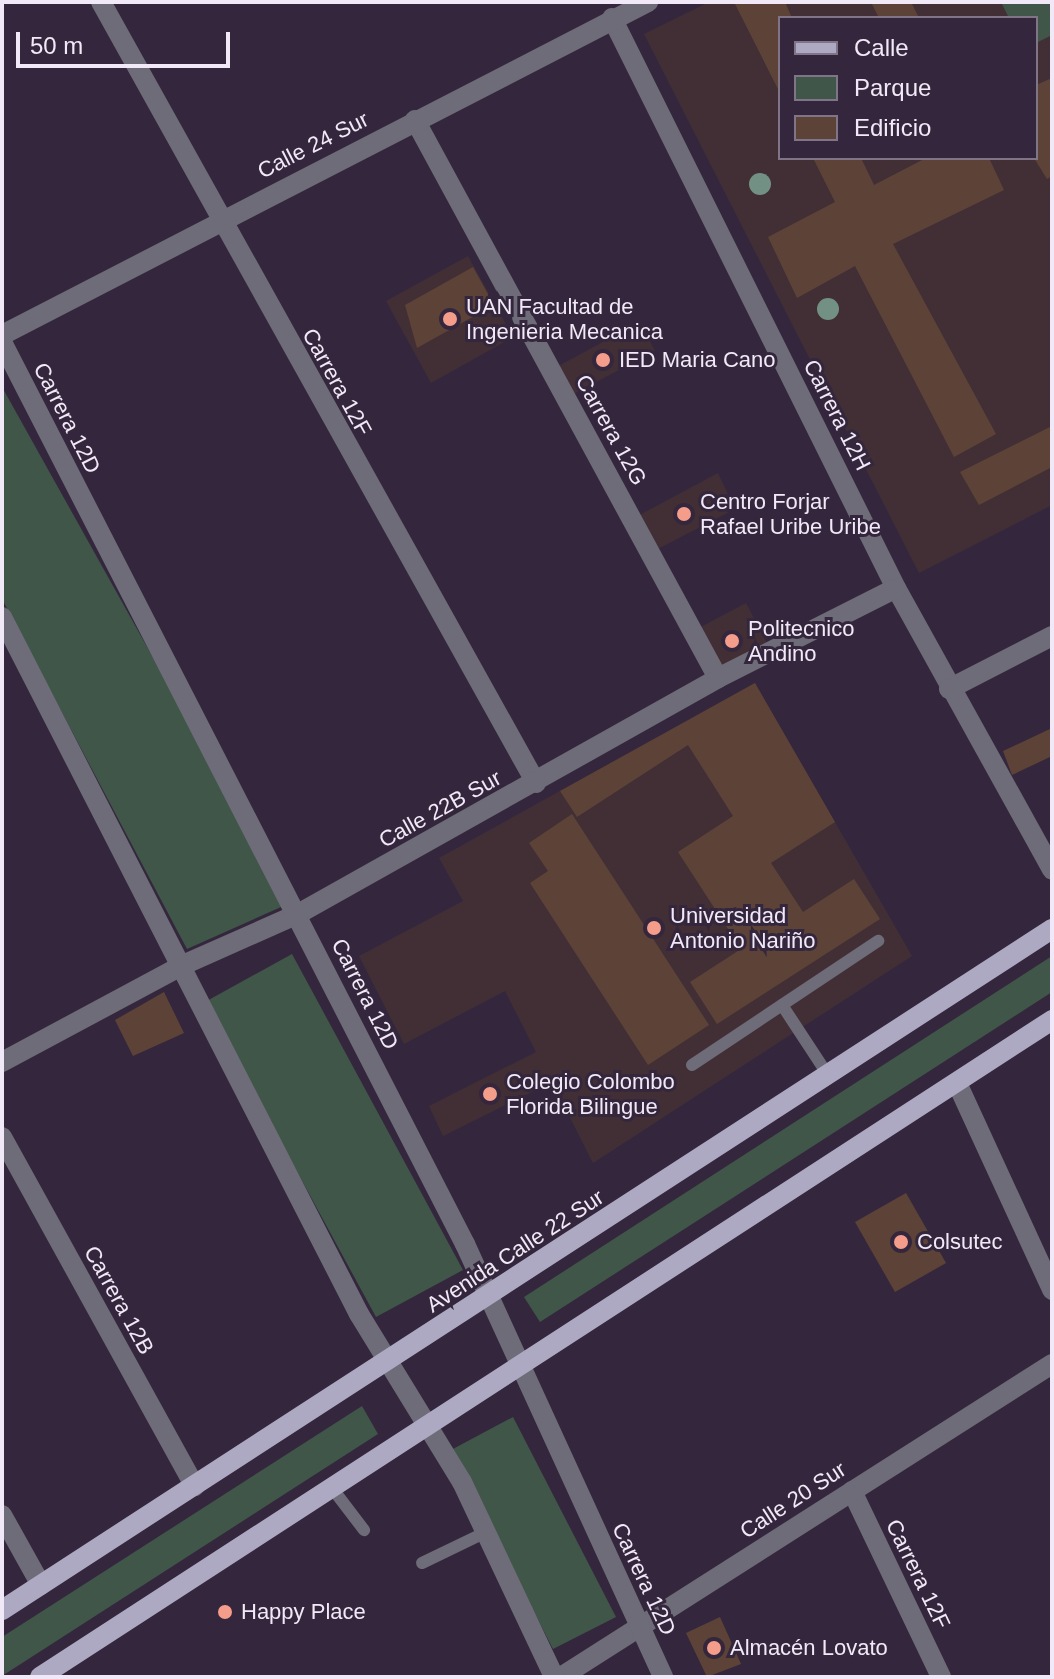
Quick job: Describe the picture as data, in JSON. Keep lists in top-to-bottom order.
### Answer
{
  "streets": {
    "main road": ["Avenida Calle 22 Sur"],
    "street": [
      "Calle 24 Sur",
      "Carrera 12F",
      "Carrera 12H",
      "Carrera 12D",
      "Carrera 12G",
      "Calle 22B Sur",
      "Carrera 12B",
      "Calle 20 Sur"
    ]
  },
  "crossings": [
    ["Calle 24 Sur", "Carrera 12F"],
    ["Calle 24 Sur", "Carrera 12H"],
    ["Calle 24 Sur", "Carrera 12G"],
    ["Carrera 12F", "Calle 22B Sur"],
    ["Carrera 12F", "Calle 20 Sur"],
    ["Carrera 12H", "Calle 22B Sur"],
    ["Carrera 12D", "Calle 22B Sur"],
    ["Carrera 12D", "Avenida Calle 22 Sur"],
    ["Carrera 12D", "Calle 20 Sur"],
    ["Carrera 12G", "Calle 22B Sur"],
    ["Avenida Calle 22 Sur", "Carrera 12B"]
  ],
  "places": [
    "UAN Facultad de Ingenieria Mecanica",
    "IED Maria Cano",
    "Centro Forjar Rafael Uribe Uribe",
    "Politecnico Andino",
    "Universidad Antonio Nariño",
    "Colegio Colombo Florida Bilingue",
    "Colsutec",
    "Happy Place",
    "Almacén Lovato"
  ],
  "legend": ["Calle", "Parque", "Edificio"],
  "scale_bar": "50 m"
}
